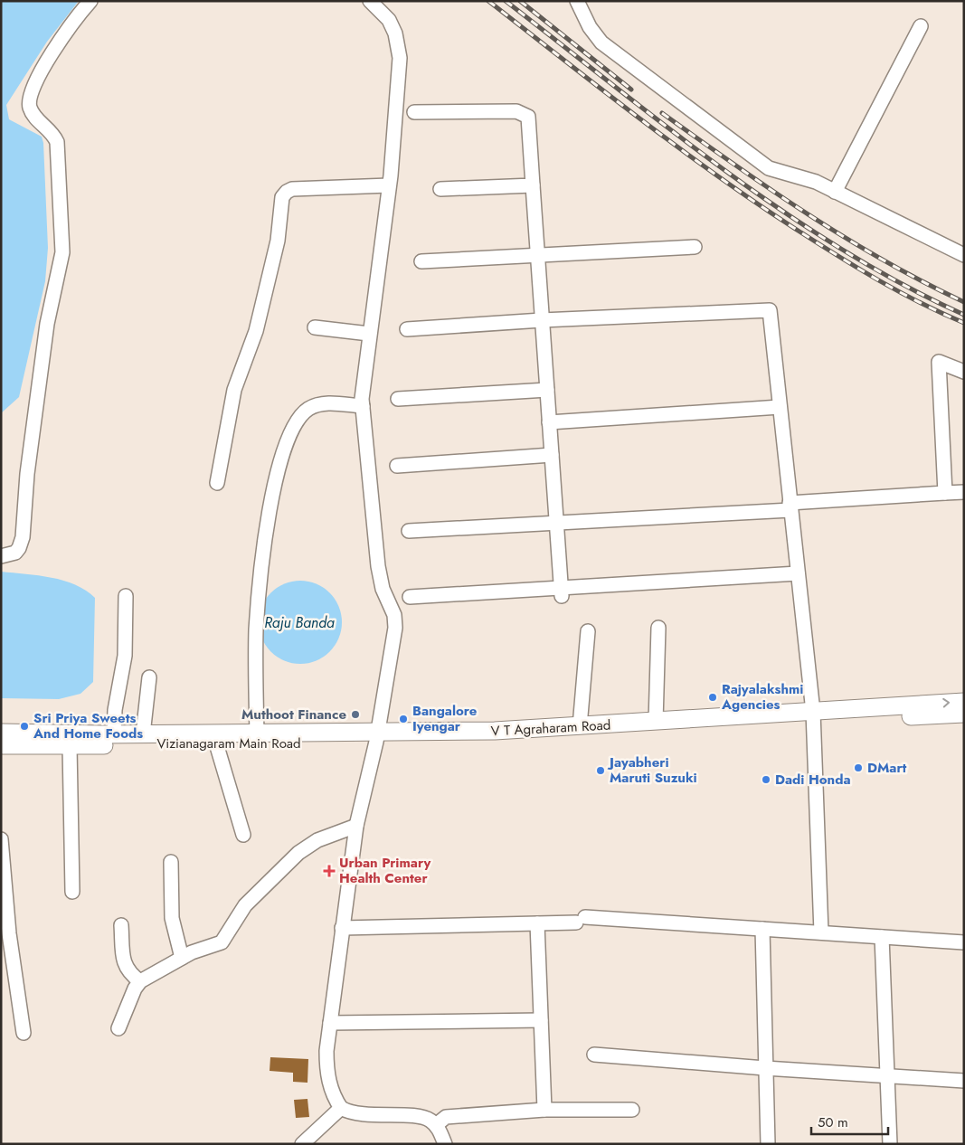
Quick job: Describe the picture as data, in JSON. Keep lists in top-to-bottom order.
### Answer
{
  "streets": {
    "main road": ["V T Agraharam Road", "Vizianagaram Main Road"]
  },
  "crossings": [
    ["V T Agraharam Road", "Vizianagaram Main Road"]
  ],
  "water": ["Raju Banda"],
  "places": {
    "other": [
      "Rajyalakshmi Agencies",
      "Muthoot Finance",
      "Bangalore Iyengar",
      "Sri Priya Sweets And Home Foods",
      "DMart",
      "Jayabheri Maruti Suzuki",
      "Dadi Honda"
    ],
    "health": ["Urban Primary Health Center"]
  },
  "scale_bar": "50 m"
}
